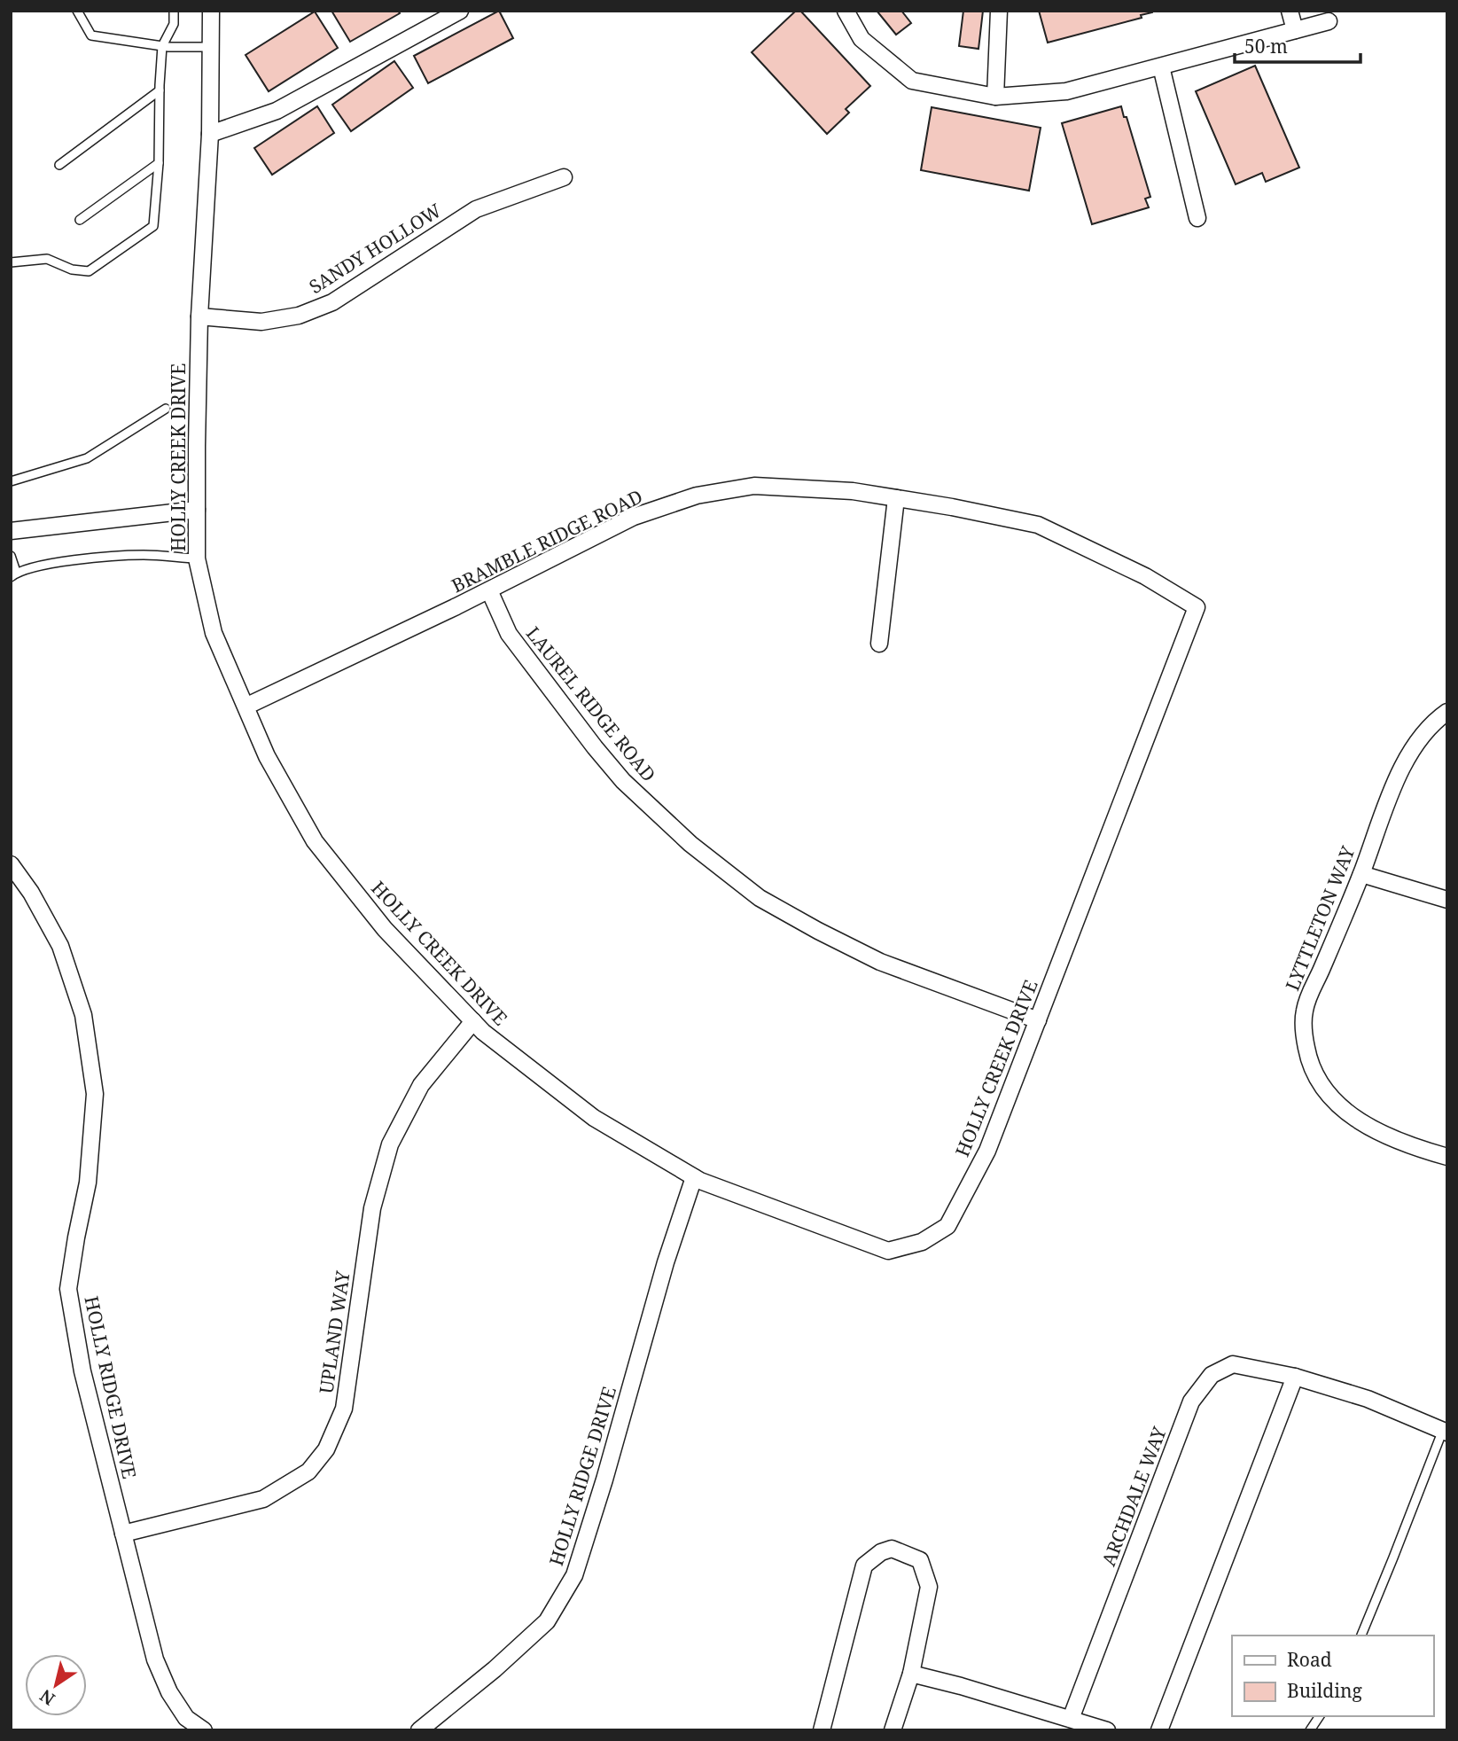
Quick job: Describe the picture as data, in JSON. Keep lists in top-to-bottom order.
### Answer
{
  "streets": {
    "street": [
      "SANDY HOLLOW",
      "HOLLY CREEK DRIVE",
      "BRAMBLE RIDGE ROAD",
      "LAUREL RIDGE ROAD",
      "LYTTLETON WAY",
      "UPLAND WAY",
      "HOLLY RIDGE DRIVE",
      "ARCHDALE WAY"
    ]
  },
  "crossings": [
    ["SANDY HOLLOW", "HOLLY CREEK DRIVE"],
    ["HOLLY CREEK DRIVE", "BRAMBLE RIDGE ROAD"],
    ["HOLLY CREEK DRIVE", "LAUREL RIDGE ROAD"],
    ["HOLLY CREEK DRIVE", "UPLAND WAY"],
    ["HOLLY CREEK DRIVE", "HOLLY RIDGE DRIVE"],
    ["BRAMBLE RIDGE ROAD", "LAUREL RIDGE ROAD"],
    ["UPLAND WAY", "HOLLY RIDGE DRIVE"]
  ],
  "legend": ["Road", "Building"],
  "scale_bar": "50 m",
  "north": "bottom left"
}
